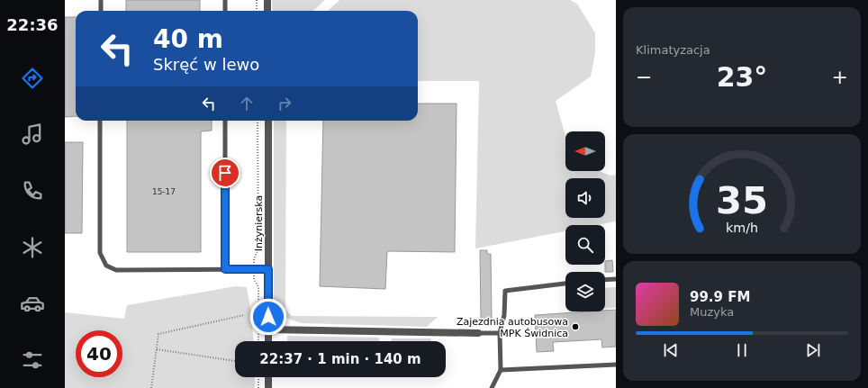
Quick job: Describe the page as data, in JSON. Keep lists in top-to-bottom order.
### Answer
{
  "streets": {
    "street": ["Inżynierska"]
  },
  "places": ["Zajezdnia autobusowa MPK Świdnica"],
  "house_numbers": ["15-17"],
  "north": "left",
  "page": {
    "tabs": "22:36",
    "tile": "Klimatyzacja",
    "turn": ["40 m", "Skręć w lewo"],
    "heat": ["−", "23°", "+"],
    "song": ["99.9 FM", "Muzyka"],
    "limit": "40",
    "trip": "22:37 · 1 min · 140 m",
    "gauge": ["35", "km/h"]
  }
}
